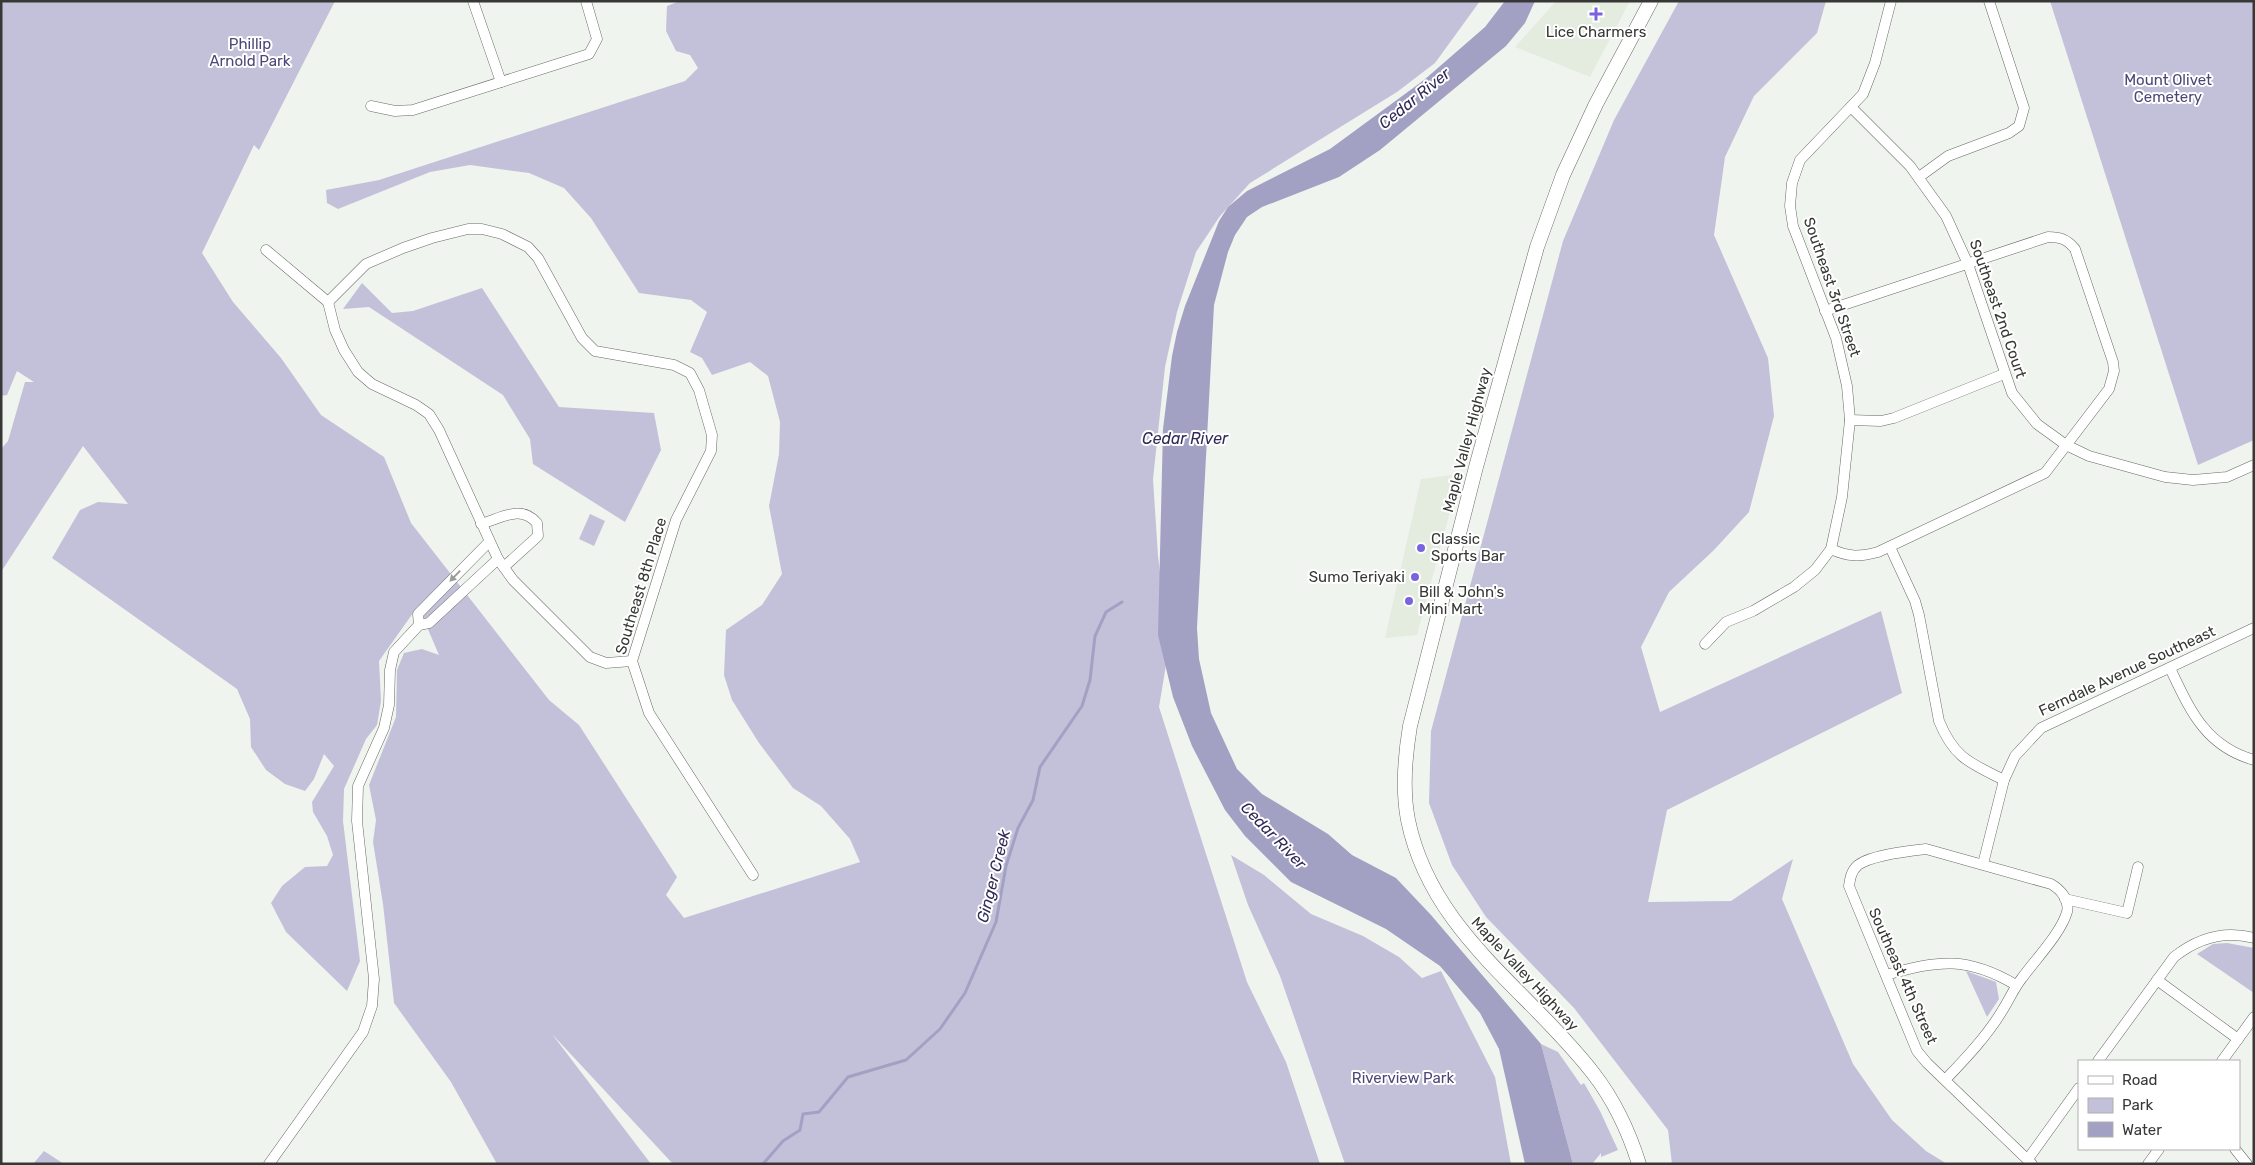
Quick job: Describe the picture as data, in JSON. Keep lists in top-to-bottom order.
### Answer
{
  "streets": {
    "main road": ["Maple Valley Highway"],
    "street": [
      "Southeast 3rd Street",
      "Southeast 2nd Court",
      "Southeast 8th Place",
      "Ferndale Avenue Southeast",
      "Southeast 4th Street"
    ]
  },
  "crossings": [
    ["Southeast 3rd Street", "Southeast 2nd Court"],
    ["Ferndale Avenue Southeast", "Southeast 4th Street"]
  ],
  "water": ["Cedar River", "Ginger Creek"],
  "parks": ["Phillip Arnold Park", "Mount Olivet Cemetery", "Riverview Park"],
  "places": {
    "health": ["Lice Charmers"],
    "other": ["Classic Sports Bar", "Sumo Teriyaki", "Bill & John's Mini Mart"]
  },
  "legend": ["Road", "Park", "Water"]
}
